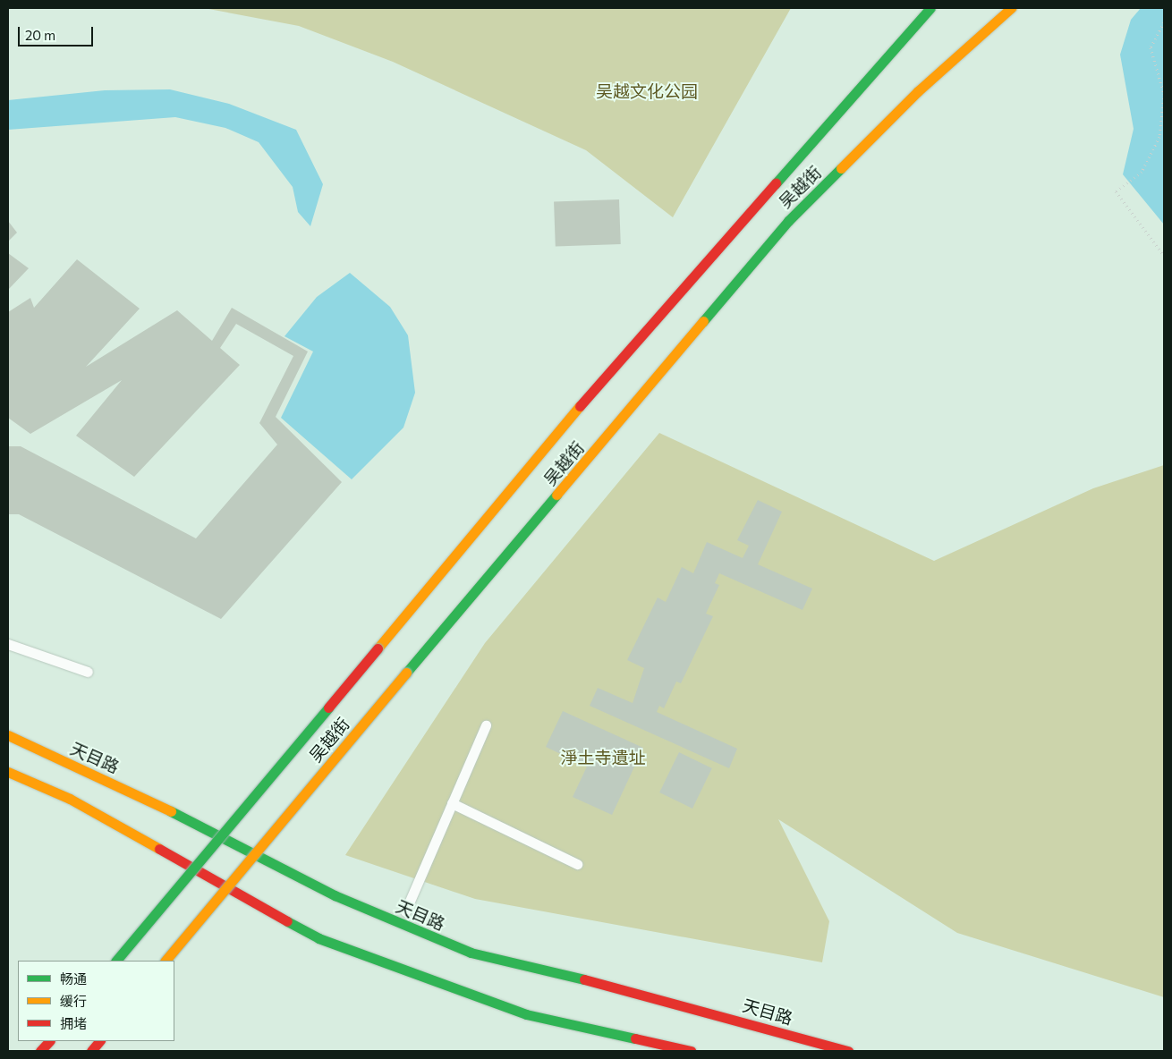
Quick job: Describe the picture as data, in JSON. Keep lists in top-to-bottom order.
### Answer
{
  "streets": {
    "main road": ["吴越街", "天目路"]
  },
  "parks": ["吴越文化公园", "淨土寺遺址"],
  "legend": ["畅通", "缓行", "拥堵"],
  "scale_bar": "20 m"
}
